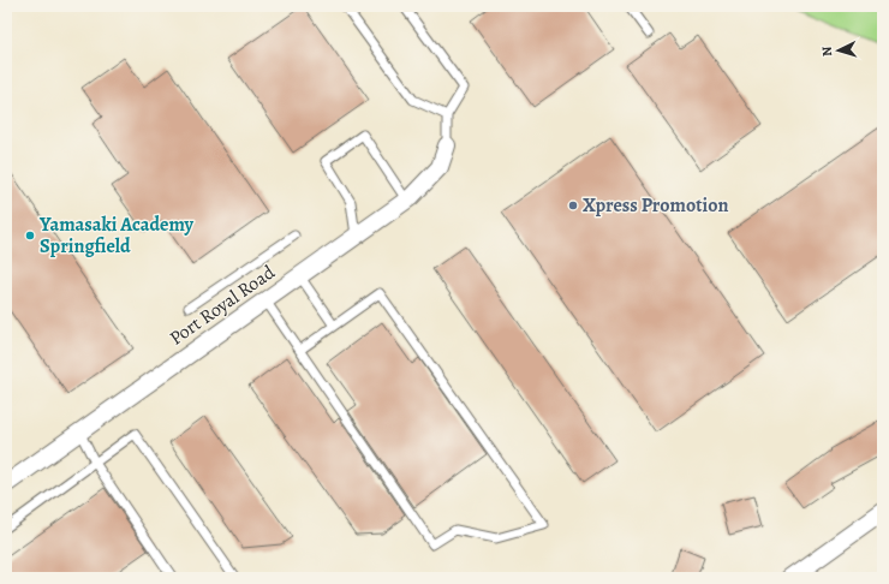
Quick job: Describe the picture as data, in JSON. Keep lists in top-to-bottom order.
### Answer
{
  "streets": {
    "street": ["Port Royal Road"]
  },
  "places": ["Xpress Promotion", "Yamasaki Academy Springfield"],
  "north": "left"
}
